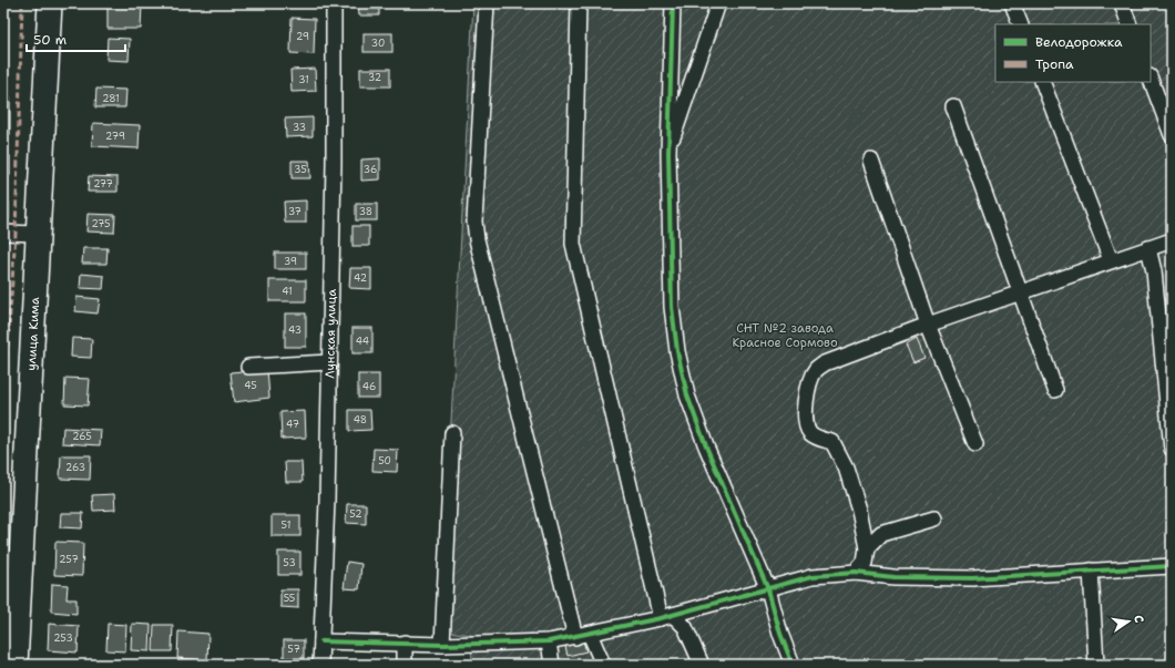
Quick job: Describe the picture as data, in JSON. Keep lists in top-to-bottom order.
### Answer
{
  "streets": {
    "main road": ["улица Кима"],
    "street": ["Лунская улица"]
  },
  "parks": ["СНТ №2 завода Красное Сормово"],
  "house_numbers": [
    "29",
    "30",
    "32",
    "31",
    "281",
    "33",
    "279",
    "35",
    "36",
    "277",
    "37",
    "38",
    "275",
    "39",
    "42",
    "41",
    "43",
    "44",
    "45",
    "46",
    "48",
    "47",
    "265",
    "50",
    "263",
    "52",
    "51",
    "257",
    "53",
    "55",
    "253",
    "57"
  ],
  "legend": ["Велодорожка", "Тропа"],
  "scale_bar": "50 m",
  "north": "right"
}
